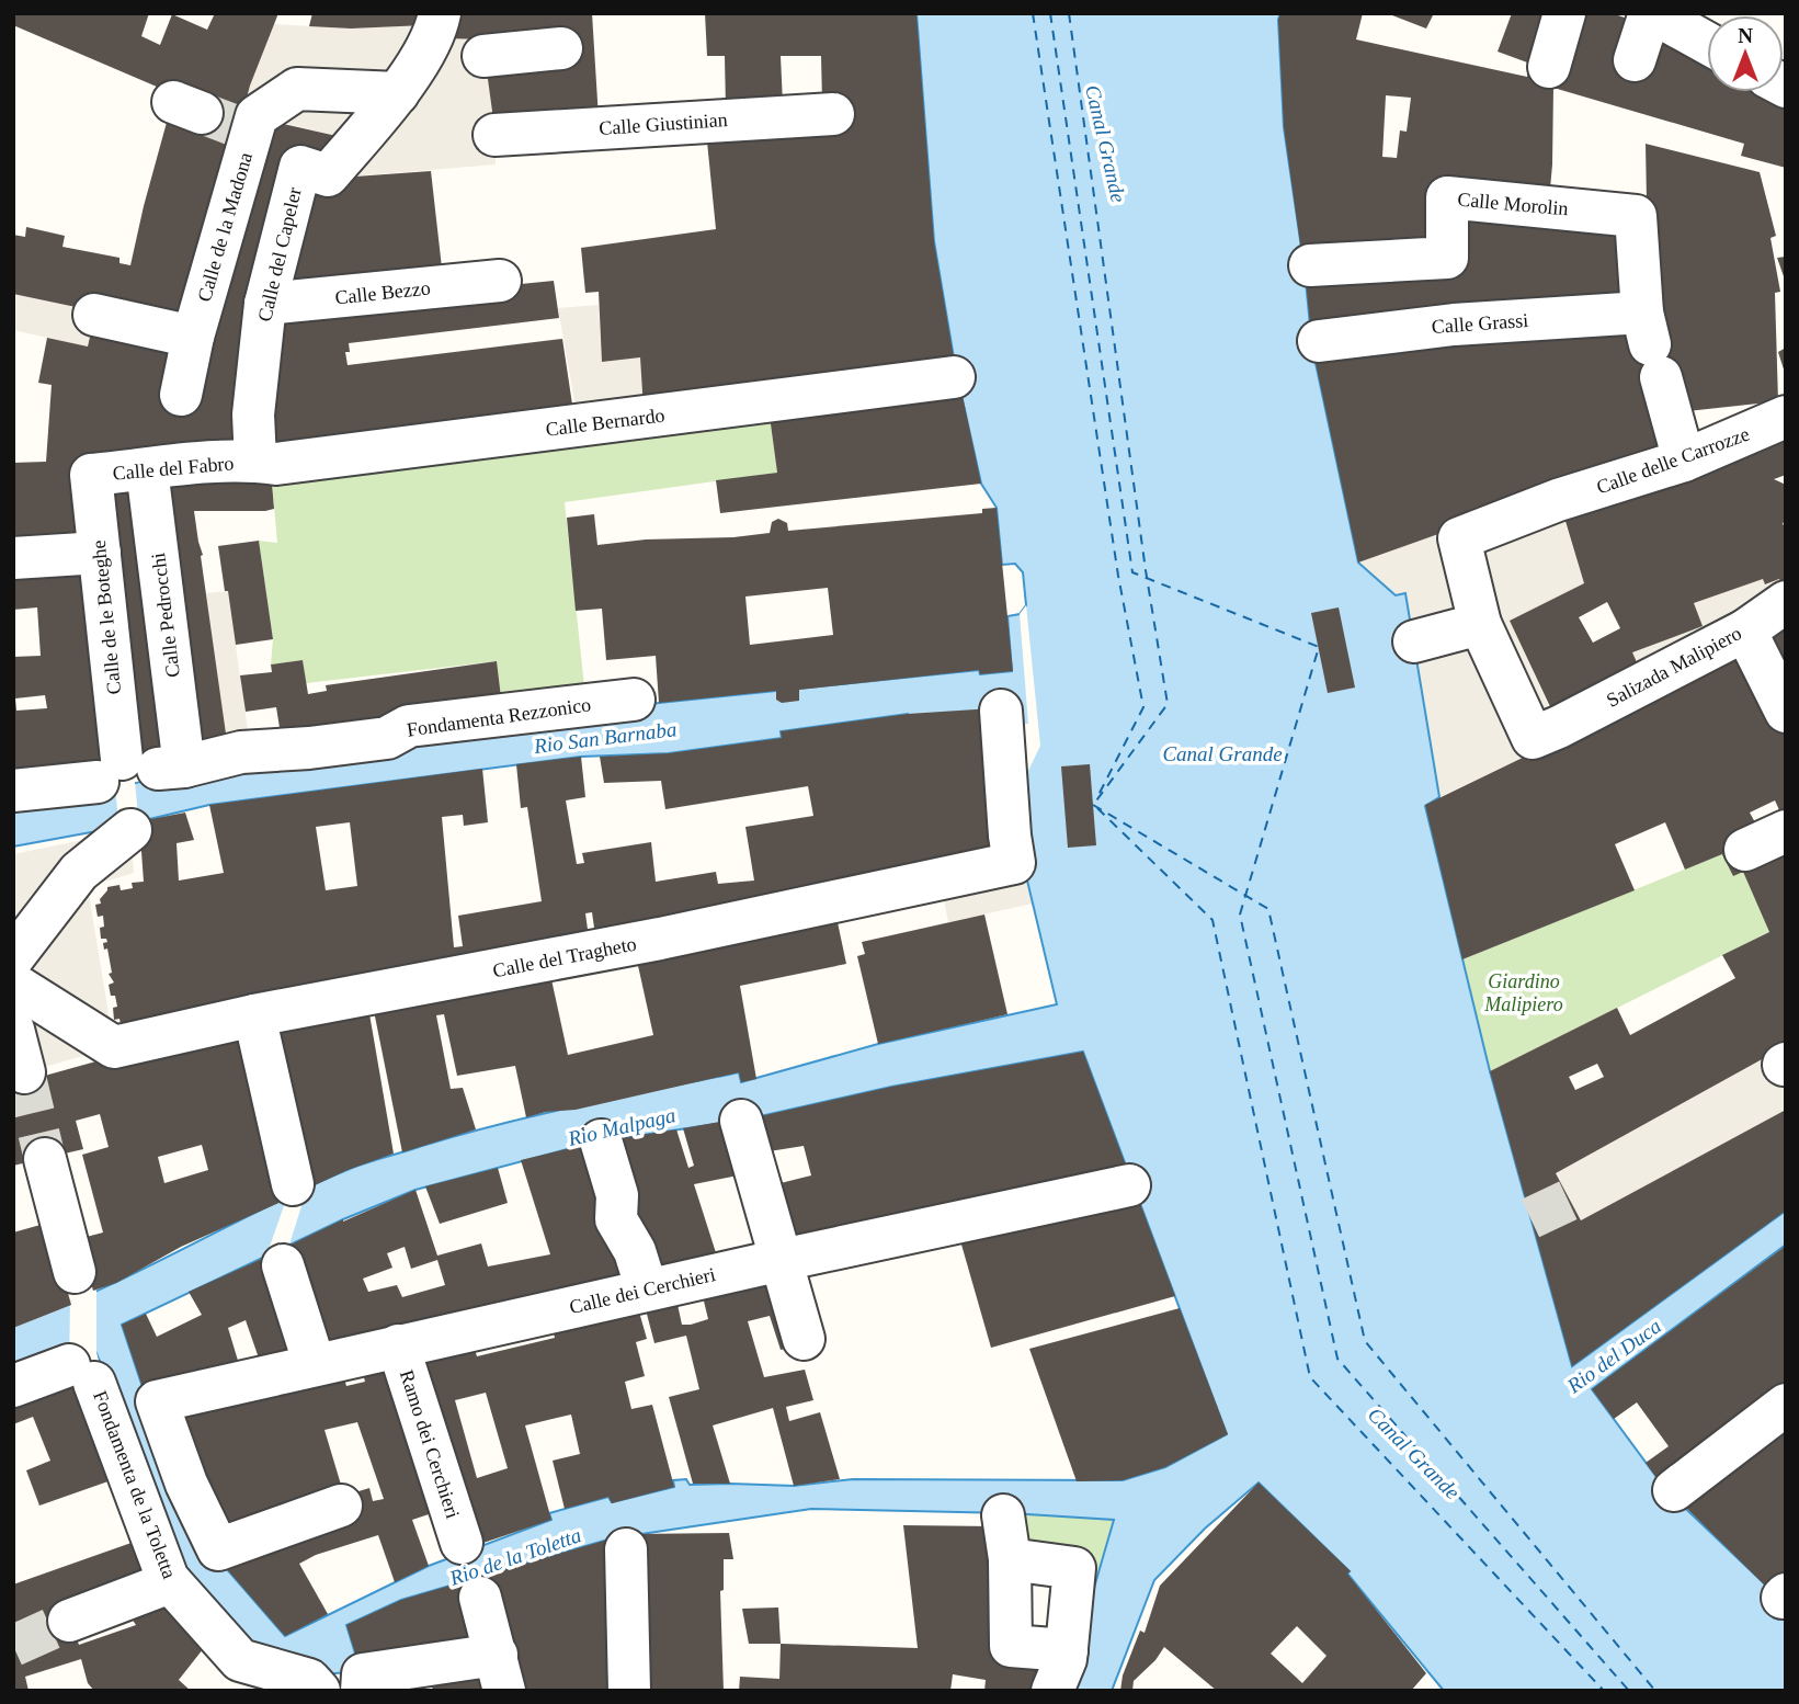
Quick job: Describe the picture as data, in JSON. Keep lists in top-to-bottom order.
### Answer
{
  "streets": {
    "street": [
      "Calle Giustinian",
      "Calle Morolin",
      "Calle de la Madona",
      "Calle del Capeler",
      "Calle Bezzo",
      "Calle Grassi",
      "Calle Bernardo",
      "Calle delle Carrozze",
      "Calle del Fabro",
      "Calle Pedrocchi",
      "Calle de le Boteghe",
      "Salizada Malipiero",
      "Fondamenta Rezzonico",
      "Calle del Tragheto",
      "Calle dei Cerchieri",
      "Ramo dei Cerchieri",
      "Fondamenta de la Toletta"
    ]
  },
  "crossings": [
    ["Calle Morolin", "Calle Grassi"],
    ["Calle de la Madona", "Calle del Capeler"],
    ["Calle del Capeler", "Calle Bezzo"],
    ["Calle del Capeler", "Calle Bernardo"],
    ["Calle del Capeler", "Calle del Fabro"],
    ["Calle Bernardo", "Calle del Fabro"],
    ["Calle delle Carrozze", "Salizada Malipiero"],
    ["Calle del Fabro", "Calle Pedrocchi"],
    ["Calle del Fabro", "Calle de le Boteghe"],
    ["Calle Pedrocchi", "Calle de le Boteghe"],
    ["Calle Pedrocchi", "Fondamenta Rezzonico"],
    ["Calle de le Boteghe", "Fondamenta Rezzonico"],
    ["Calle dei Cerchieri", "Ramo dei Cerchieri"]
  ],
  "water": [
    "Canal Grande",
    "Rio San Barnaba",
    "Rio Malpaga",
    "Rio del Duca",
    "Rio de la Toletta"
  ],
  "parks": ["Giardino Malipiero"],
  "north": "top"
}
